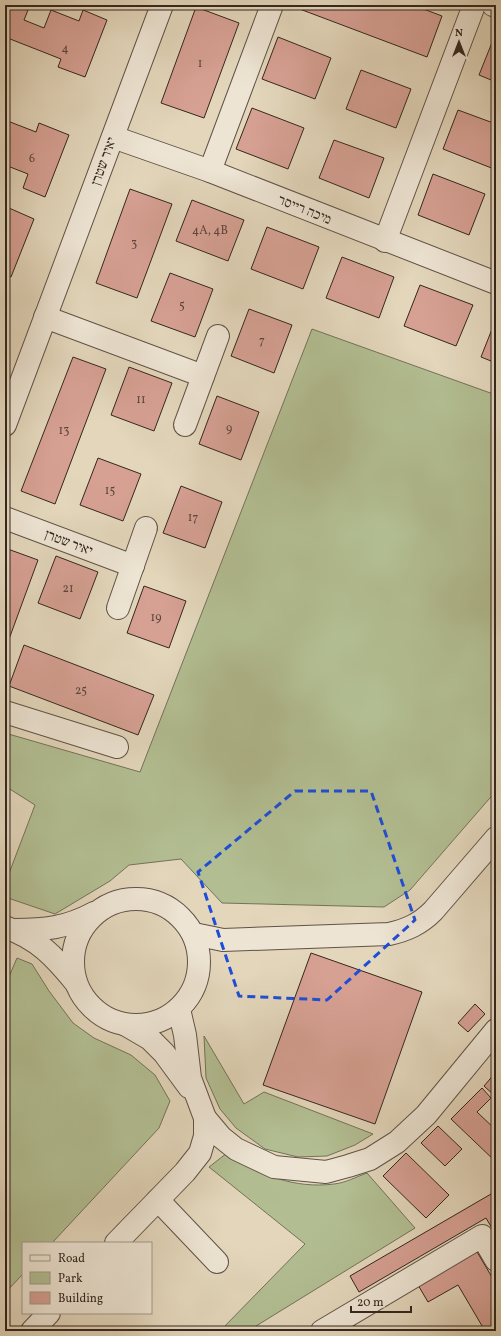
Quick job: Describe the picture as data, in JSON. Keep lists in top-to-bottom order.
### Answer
{
  "streets": {
    "street": ["יאיר שטרן", "מיכה רייסר"]
  },
  "crossings": [
    ["יאיר שטרן", "מיכה רייסר"]
  ],
  "house_numbers": [
    "4",
    "1",
    "6",
    "4A, 4B",
    "3",
    "5",
    "7",
    "11",
    "9",
    "13",
    "15",
    "17",
    "21",
    "19",
    "25"
  ],
  "legend": ["Road", "Park", "Building"],
  "scale_bar": "20 m",
  "north": "top"
}
